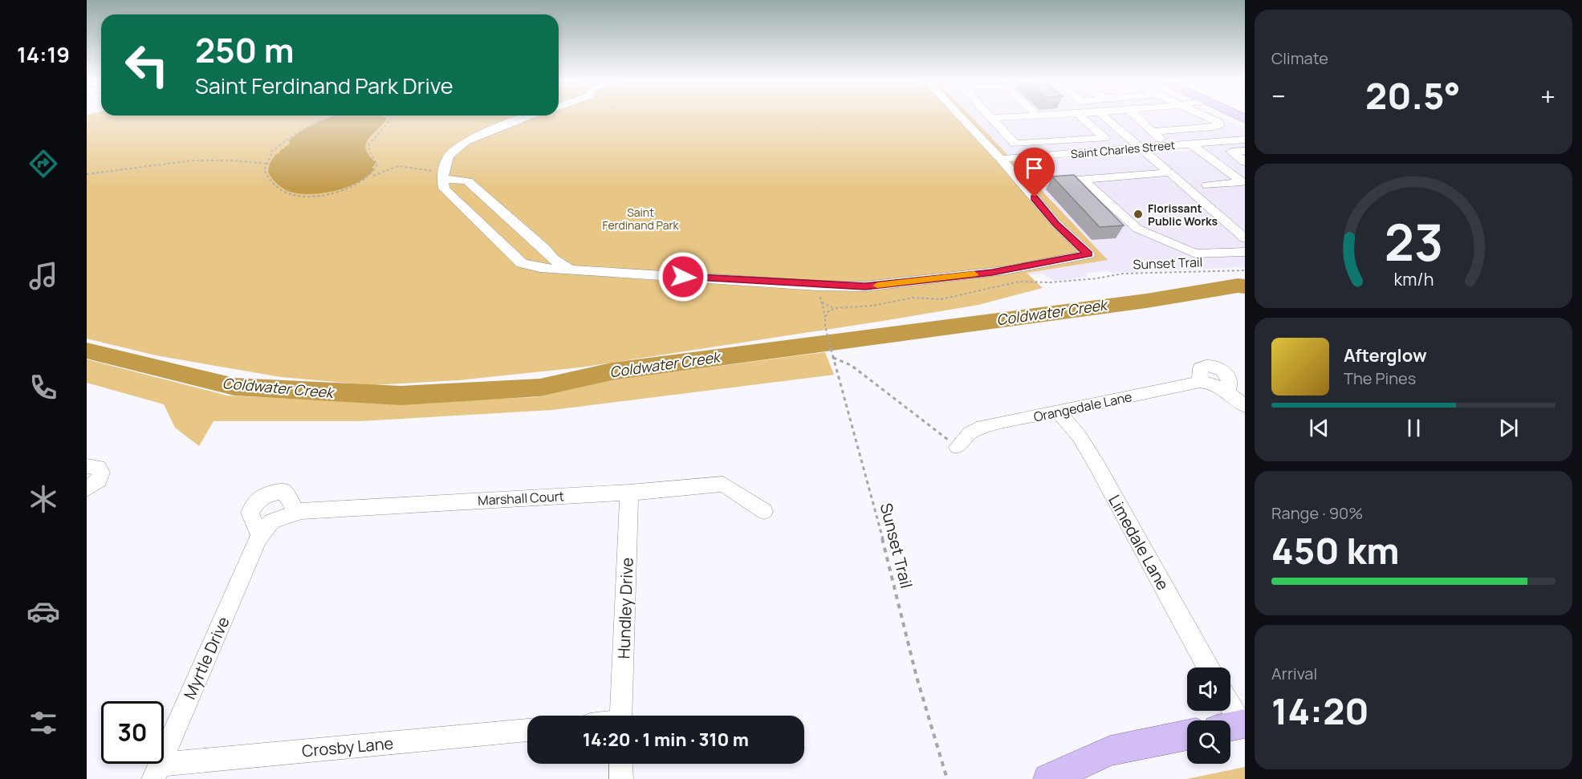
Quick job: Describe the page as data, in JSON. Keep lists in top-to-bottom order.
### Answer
{
  "streets": {
    "street": [
      "Saint Charles Street",
      "Orangedale Lane",
      "Marshall Court",
      "Limedale Lane",
      "Hundley Drive",
      "Myrtle Drive",
      "Crosby Lane"
    ],
    "path": ["Sunset Trail"]
  },
  "crossings": [
    ["Orangedale Lane", "Limedale Lane"],
    ["Marshall Court", "Hundley Drive"],
    ["Marshall Court", "Myrtle Drive"],
    ["Myrtle Drive", "Crosby Lane"]
  ],
  "water": ["Coldwater Creek"],
  "parks": ["Saint Ferdinand Park"],
  "places": ["Florissant Public Works"],
  "page": {
    "tabs": "14:19",
    "tile": [
      "Climate",
      ["Range · 90%", "450 km"],
      ["Arrival", "14:20"]
    ],
    "turn": ["250 m", "Saint Ferdinand Park Drive"],
    "heat": ["−", "20.5°", "+"],
    "song": ["Afterglow", "The Pines"],
    "limit": "30",
    "trip": "14:20 · 1 min · 310 m",
    "gauge": ["23", "km/h"]
  }
}
